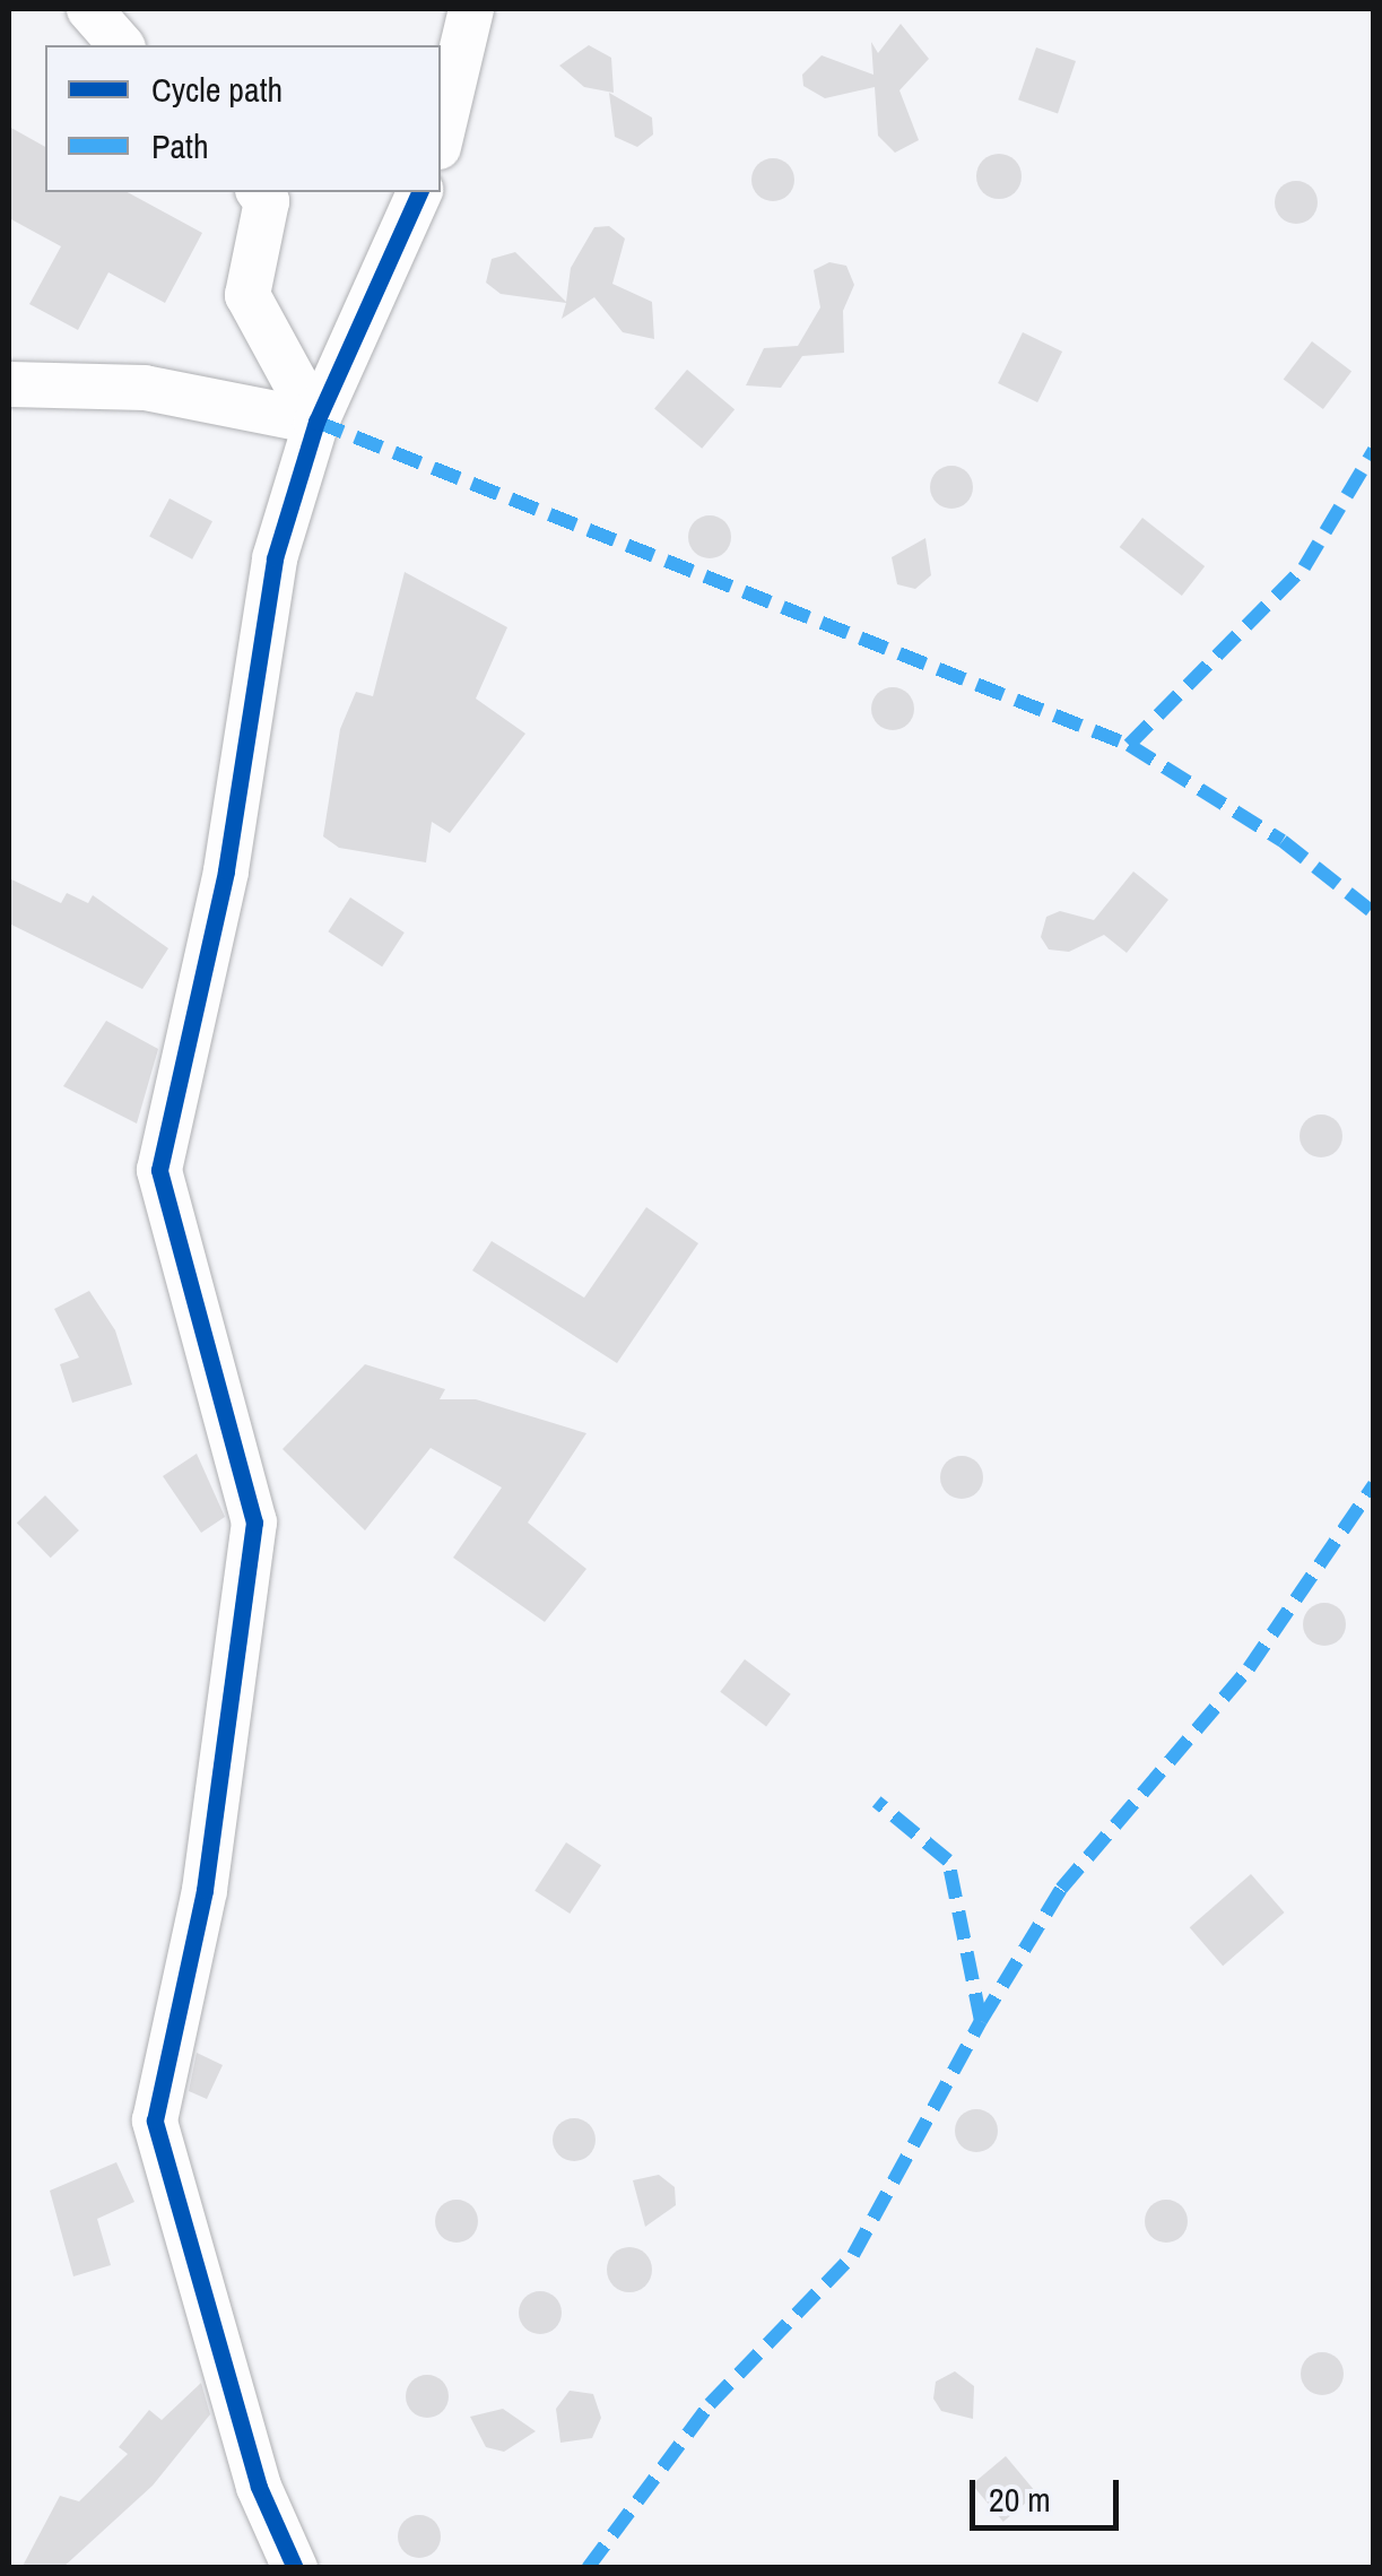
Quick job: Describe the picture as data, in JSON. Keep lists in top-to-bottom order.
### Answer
{
  "legend": ["Cycle path", "Path"],
  "scale_bar": "20 m"
}
